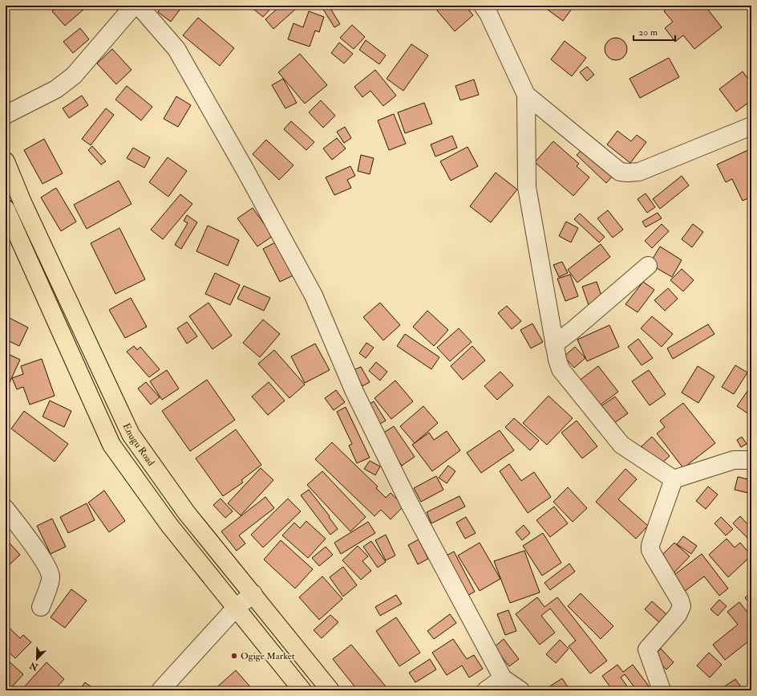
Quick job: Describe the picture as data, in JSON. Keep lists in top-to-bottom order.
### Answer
{
  "streets": {
    "main road": ["Enugu Road"]
  },
  "places": ["Ogige Market"],
  "scale_bar": "20 m",
  "north": "bottom left"
}
